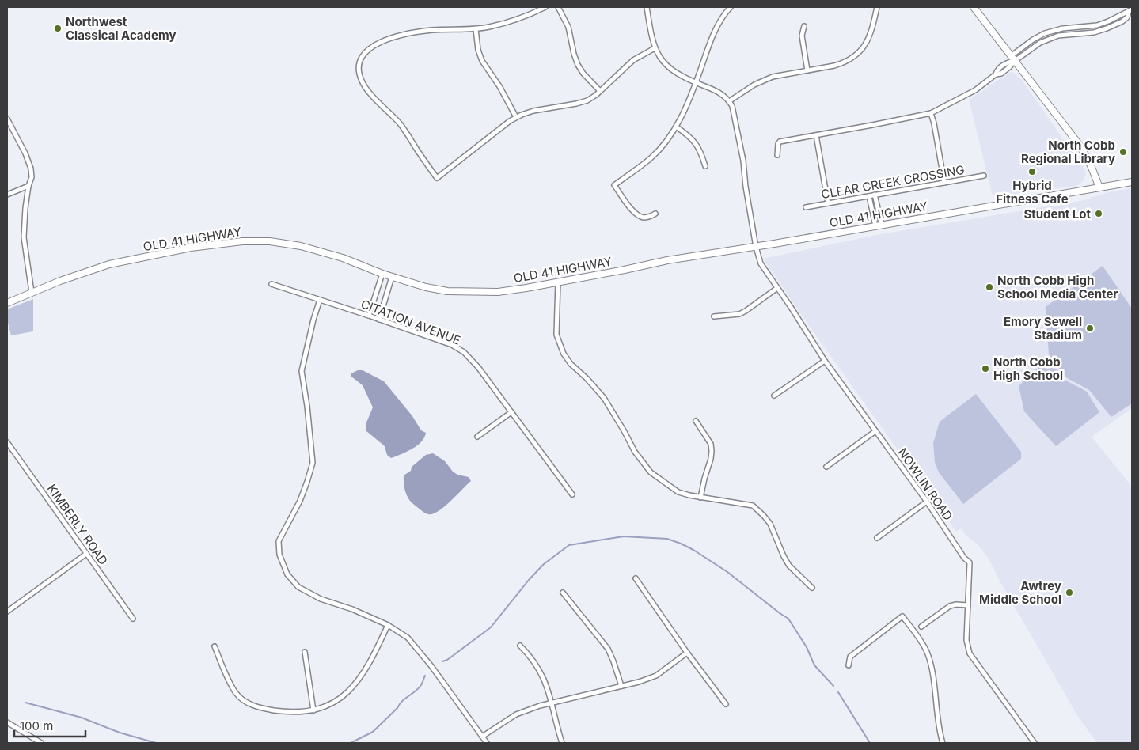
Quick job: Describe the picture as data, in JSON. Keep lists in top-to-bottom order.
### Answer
{
  "streets": {
    "main road": ["OLD 41 HIGHWAY"],
    "street": [
      "CLEAR CREEK CROSSING",
      "CITATION AVENUE",
      "NOWLIN ROAD",
      "KIMBERLY ROAD"
    ]
  },
  "crossings": [
    ["OLD 41 HIGHWAY", "NOWLIN ROAD"]
  ],
  "places": [
    "Northwest Classical Academy",
    "North Cobb Regional Library",
    "Hybrid Fitness Cafe",
    "Student Lot",
    "North Cobb High School Media Center",
    "Emory Sewell Stadium",
    "North Cobb High School",
    "Awtrey Middle School"
  ],
  "scale_bar": "100 m"
}
